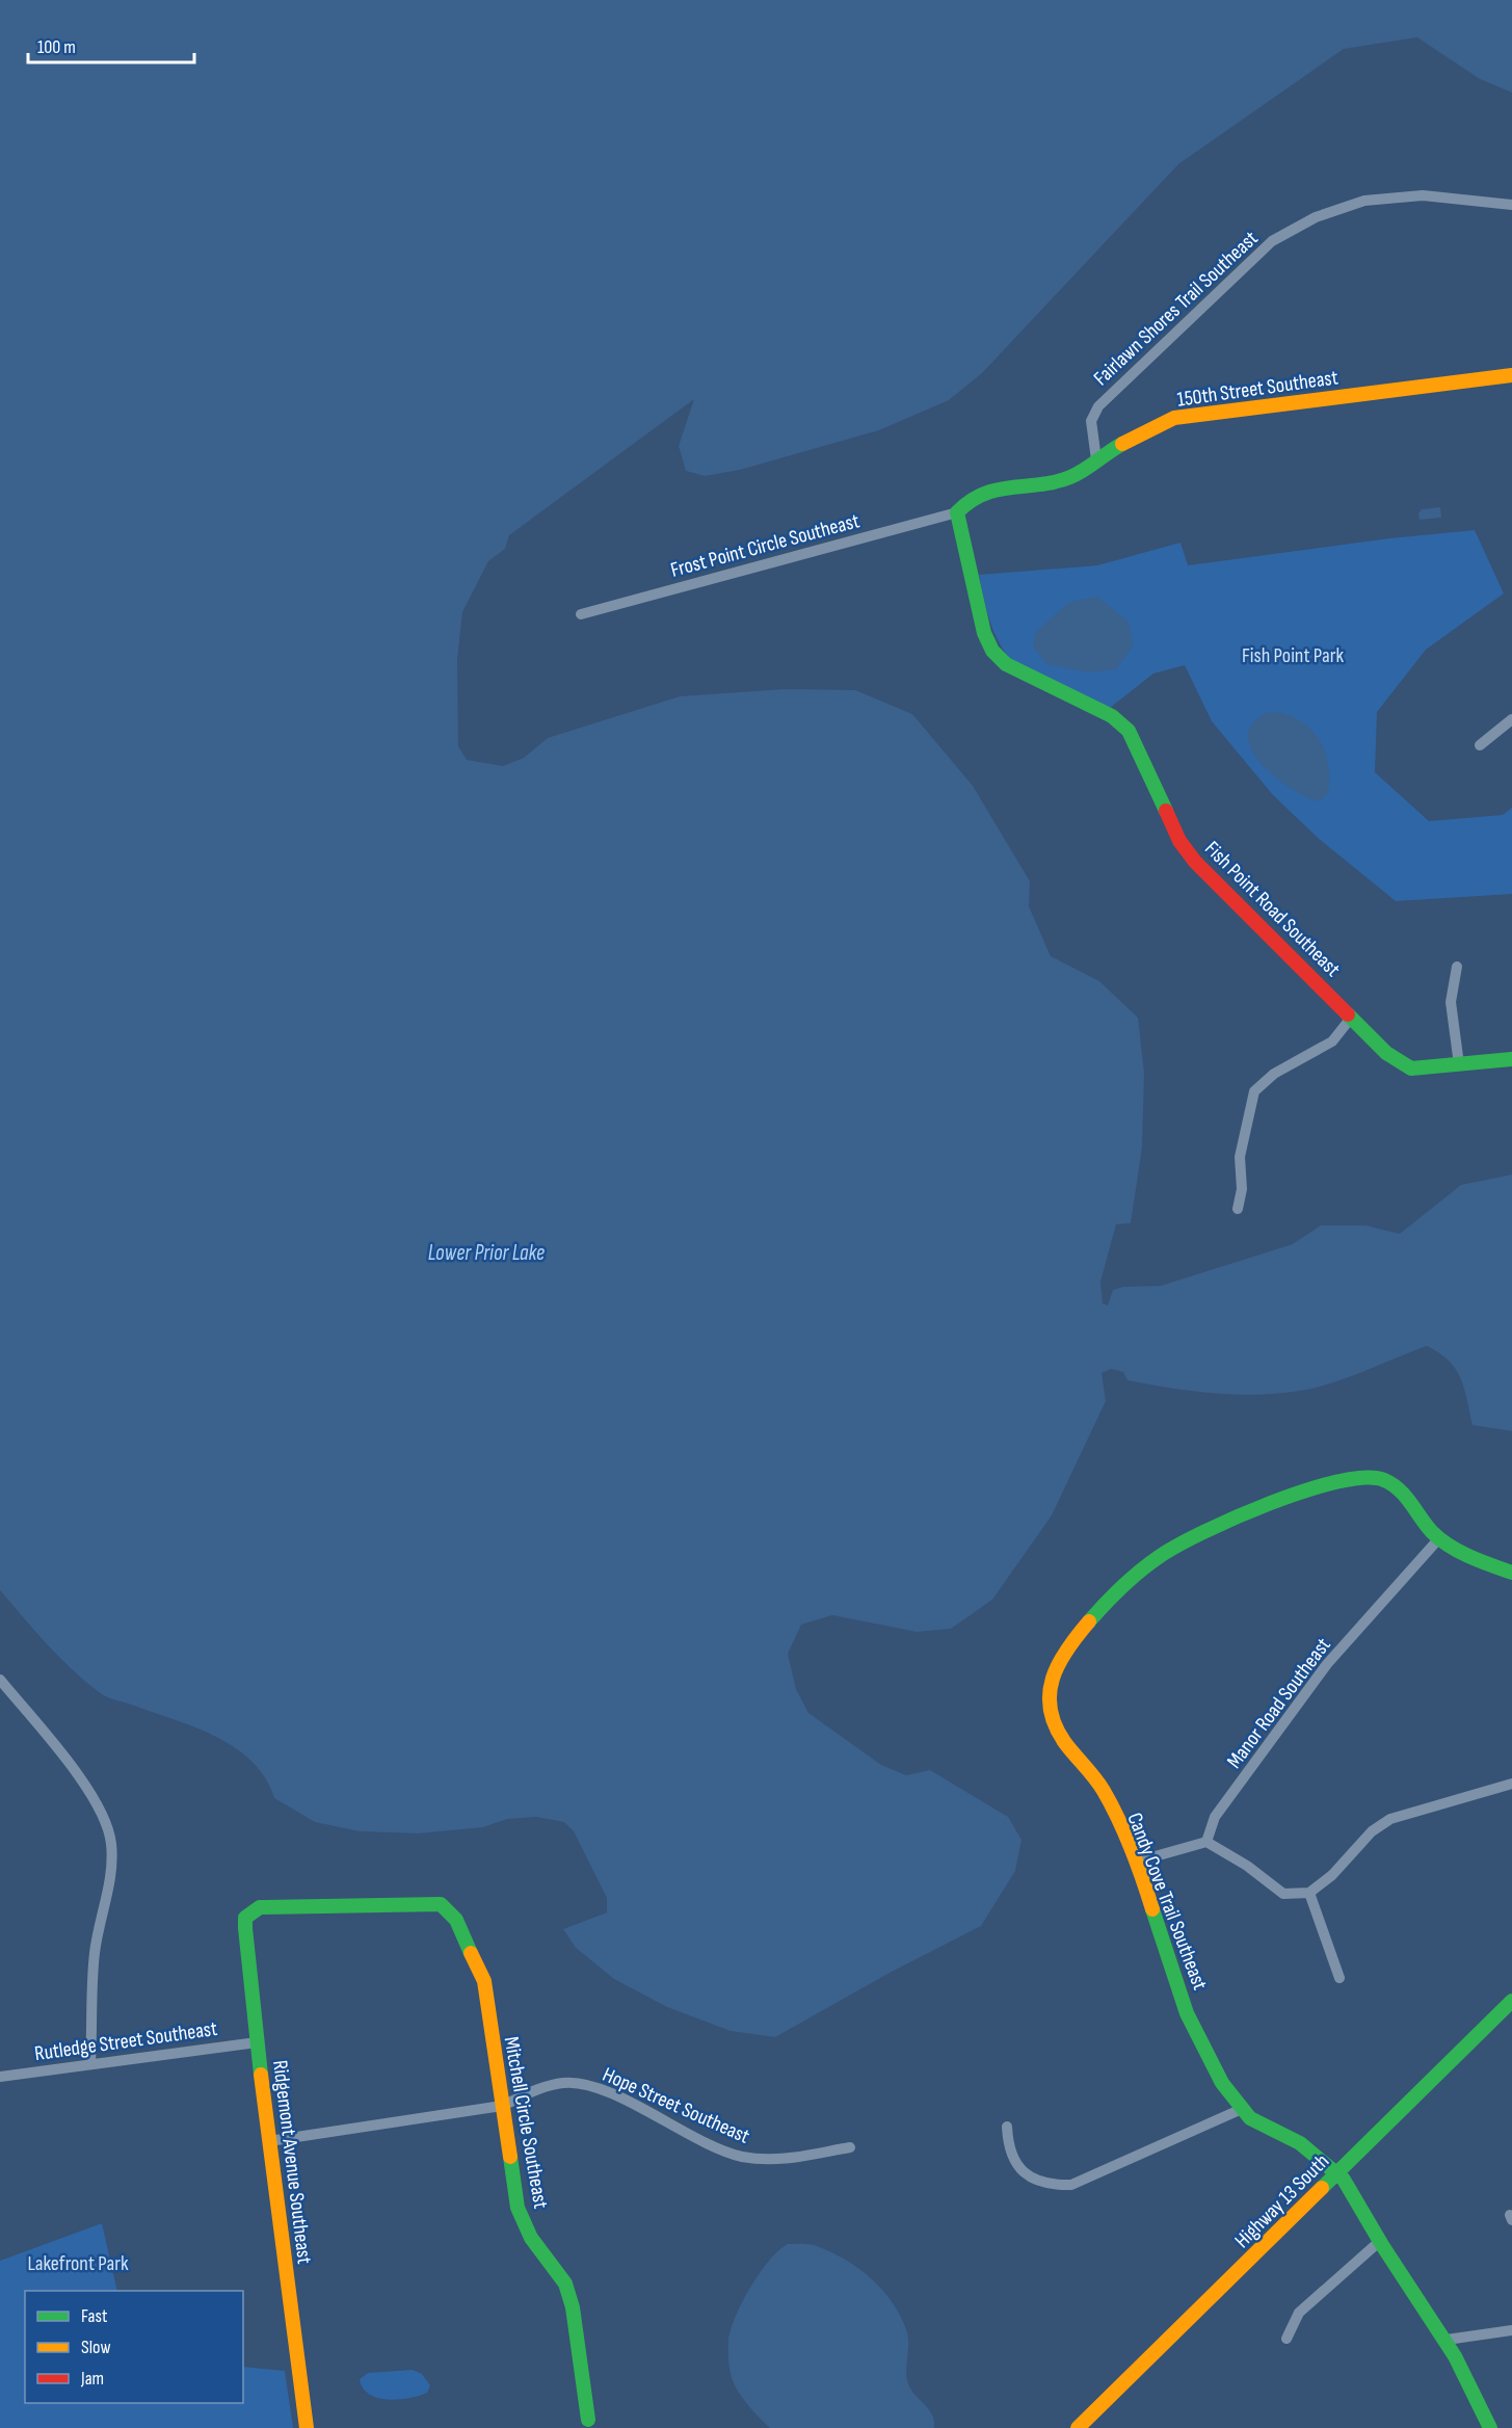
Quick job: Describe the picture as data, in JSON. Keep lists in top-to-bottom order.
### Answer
{
  "streets": {
    "street": [
      "Fairlawn Shores Trail Southeast",
      "150th Street Southeast",
      "Frost Point Circle Southeast",
      "Fish Point Road Southeast",
      "Manor Road Southeast",
      "Candy Cove Trail Southeast",
      "Rutledge Street Southeast",
      "Hope Street Southeast",
      "Mitchell Circle Southeast",
      "Ridgemont Avenue Southeast",
      "Highway 13 South"
    ]
  },
  "crossings": [
    ["Fairlawn Shores Trail Southeast", "150th Street Southeast"],
    ["150th Street Southeast", "Frost Point Circle Southeast"],
    ["150th Street Southeast", "Fish Point Road Southeast"],
    ["Frost Point Circle Southeast", "Fish Point Road Southeast"],
    ["Manor Road Southeast", "Candy Cove Trail Southeast"],
    ["Candy Cove Trail Southeast", "Highway 13 South"],
    ["Rutledge Street Southeast", "Ridgemont Avenue Southeast"],
    ["Hope Street Southeast", "Mitchell Circle Southeast"],
    ["Hope Street Southeast", "Ridgemont Avenue Southeast"],
    ["Mitchell Circle Southeast", "Ridgemont Avenue Southeast"]
  ],
  "water": ["Lower Prior Lake"],
  "parks": ["Fish Point Park", "Lakefront Park"],
  "legend": ["Fast", "Slow", "Jam"],
  "scale_bar": "100 m"
}
